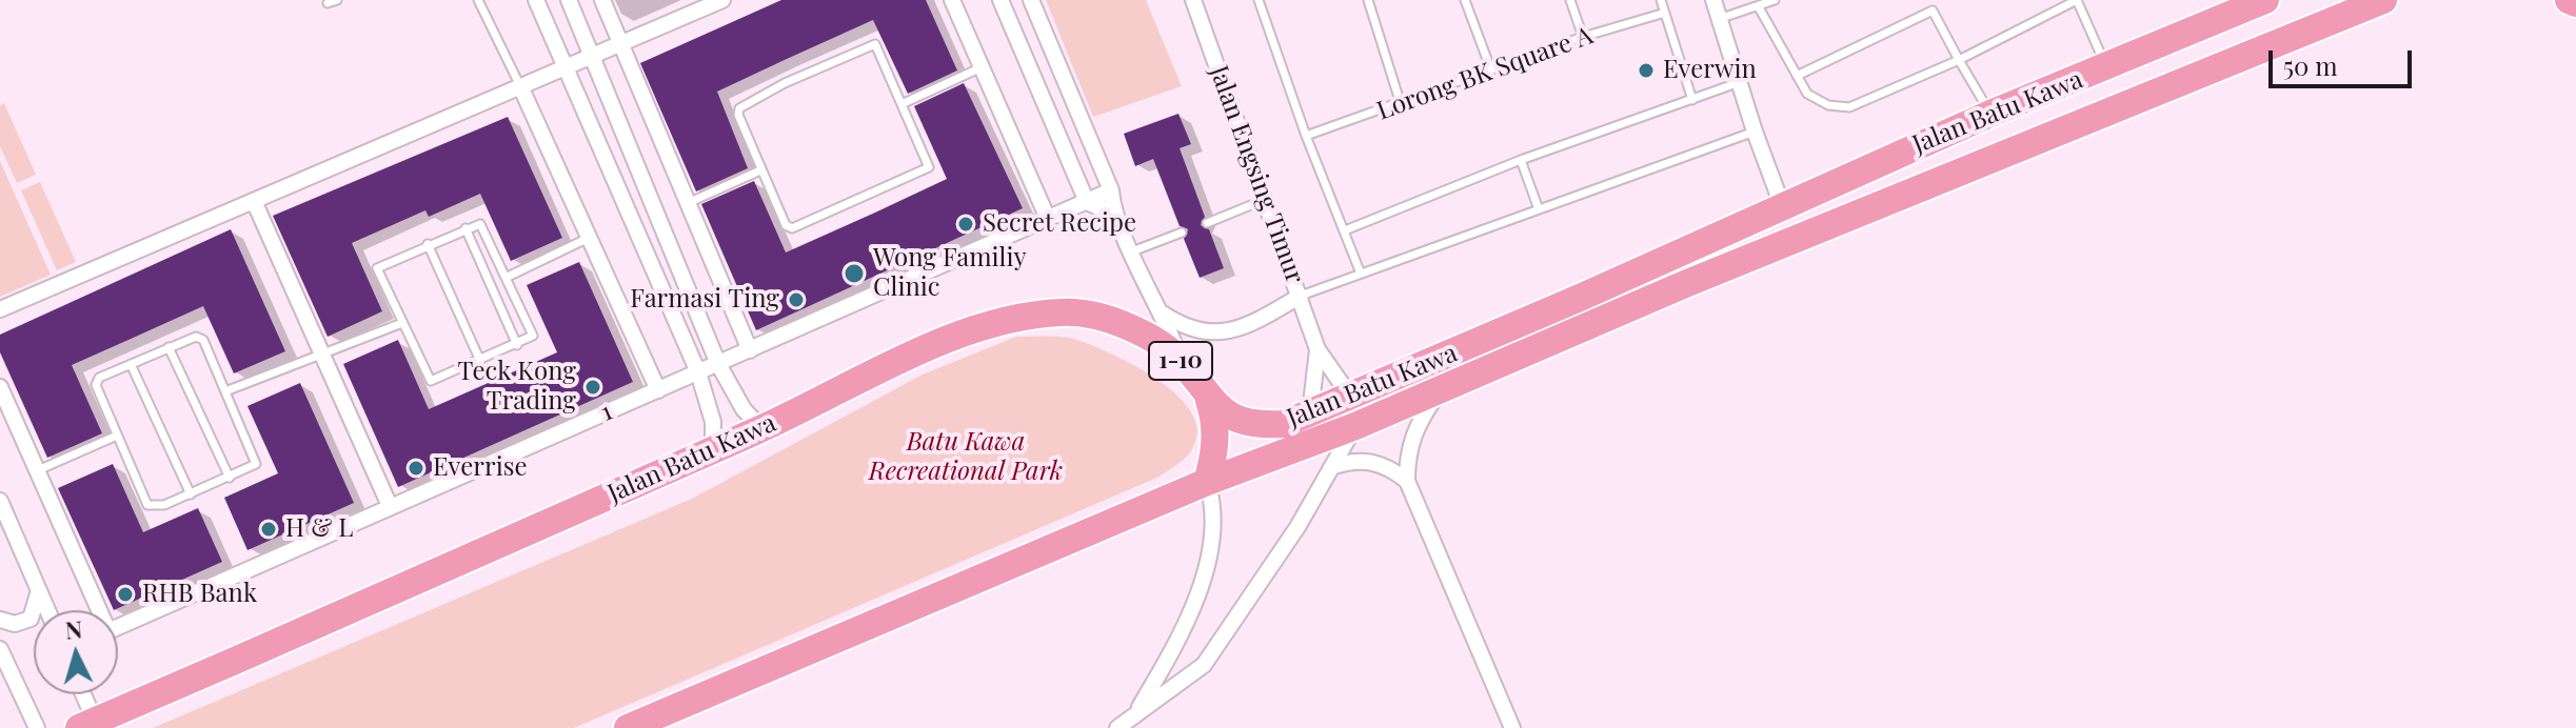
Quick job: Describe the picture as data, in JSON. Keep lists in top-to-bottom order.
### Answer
{
  "streets": {
    "highway": ["Jalan Batu Kawa", "1-10"],
    "street": ["Jalan Engsing Timur", "1"],
    "lane": ["Lorong BK Square A"]
  },
  "crossings": [
    ["Jalan Batu Kawa", "Jalan Engsing Timur"]
  ],
  "parks": ["Batu Kawa Recreational Park"],
  "places": [
    "Everwin",
    "Secret Recipe",
    "Wong Familiy Clinic",
    "Farmasi Ting",
    "Teck Kong Trading",
    "Everrise",
    "H & L",
    "RHB Bank"
  ],
  "scale_bar": "50 m",
  "north": "top"
}
